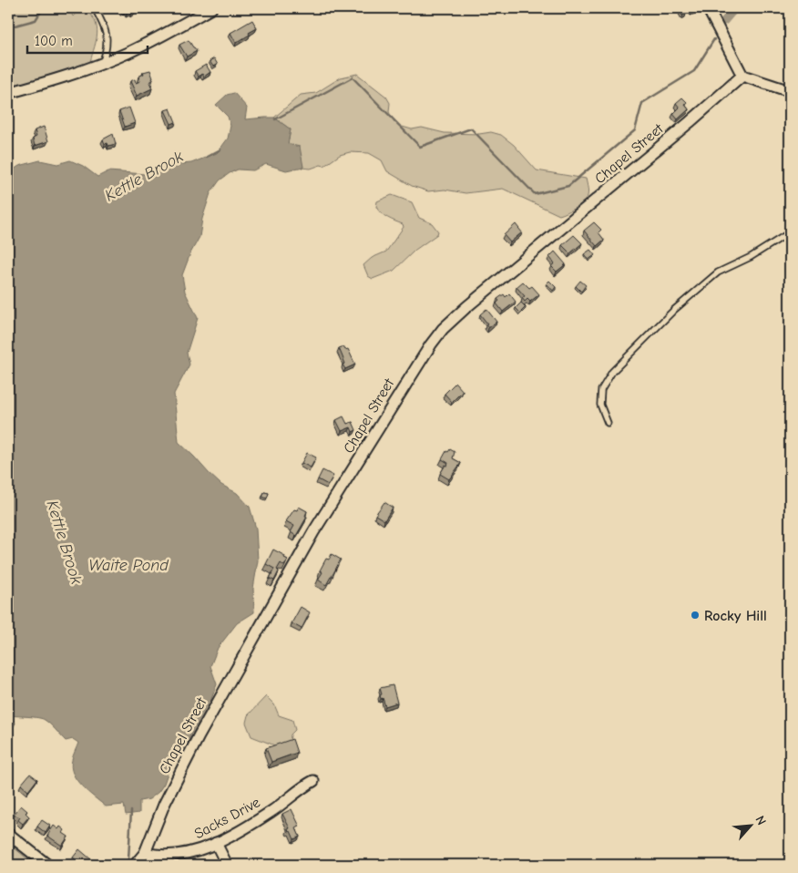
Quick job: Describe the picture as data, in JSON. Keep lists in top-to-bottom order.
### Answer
{
  "streets": {
    "street": ["Chapel Street", "Sacks Drive"]
  },
  "crossings": [
    ["Chapel Street", "Sacks Drive"]
  ],
  "water": ["Kettle Brook", "Waite Pond"],
  "places": ["Rocky Hill"],
  "scale_bar": "100 m",
  "north": "top right"
}
